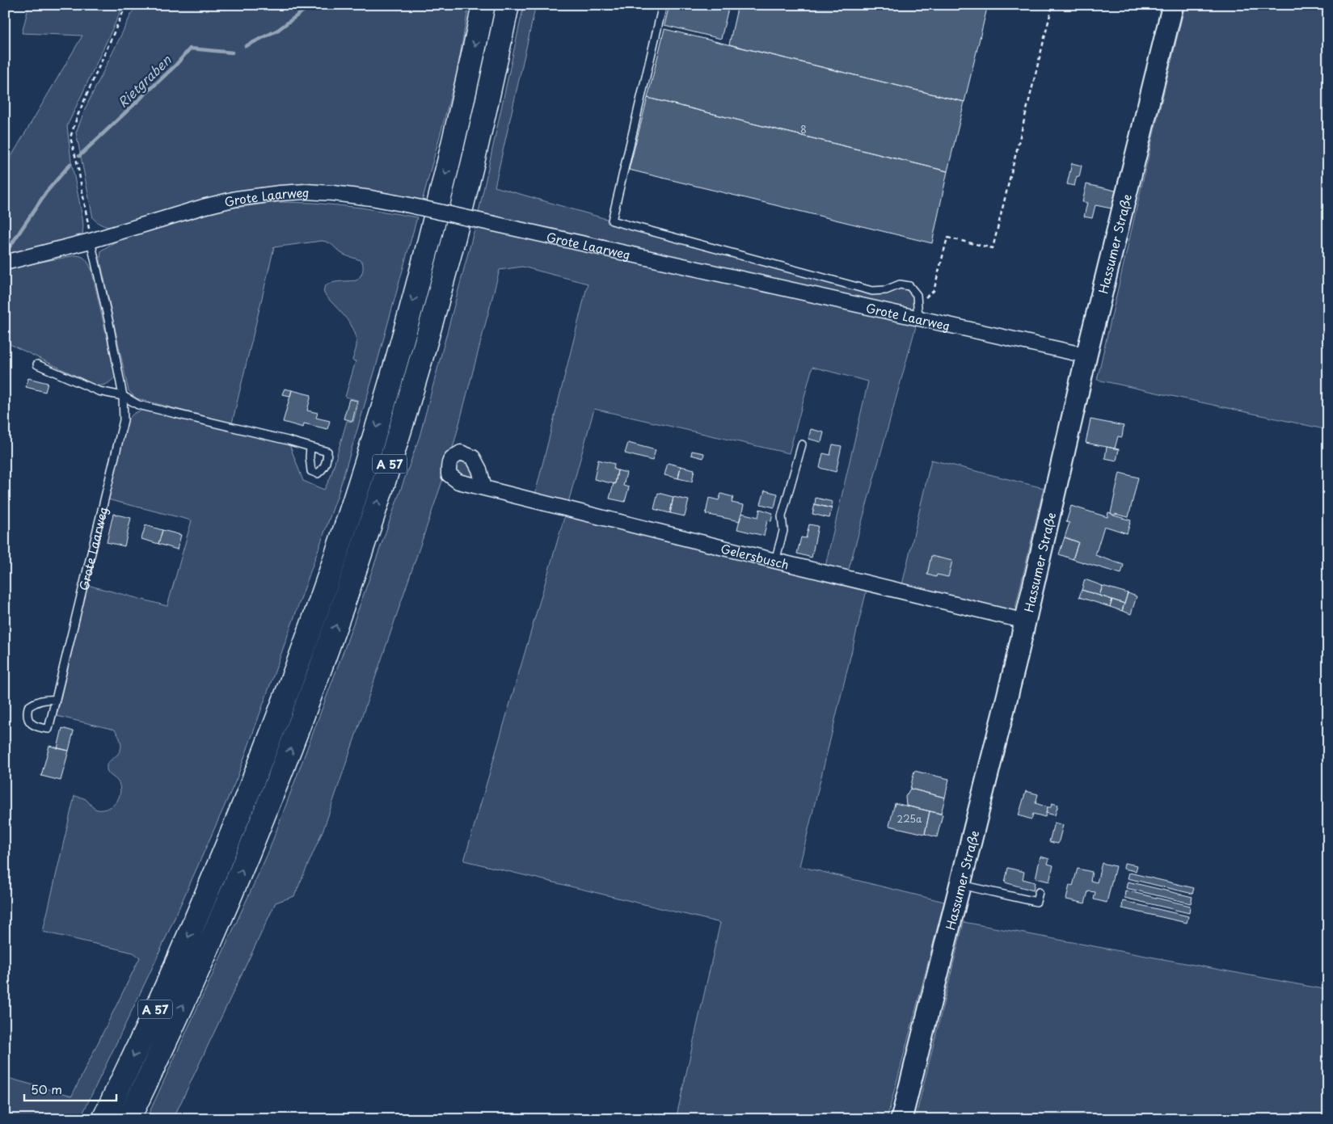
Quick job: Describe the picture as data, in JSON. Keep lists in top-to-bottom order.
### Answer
{
  "streets": {
    "highway": ["A 57"],
    "street": ["Grote Laarweg", "Hassumer Straße", "Gelersbusch"]
  },
  "crossings": [
    ["Grote Laarweg", "Hassumer Straße"],
    ["Hassumer Straße", "Gelersbusch"]
  ],
  "water": ["Rietgraben"],
  "house_numbers": ["8", "225a"],
  "scale_bar": "50 m"
}
